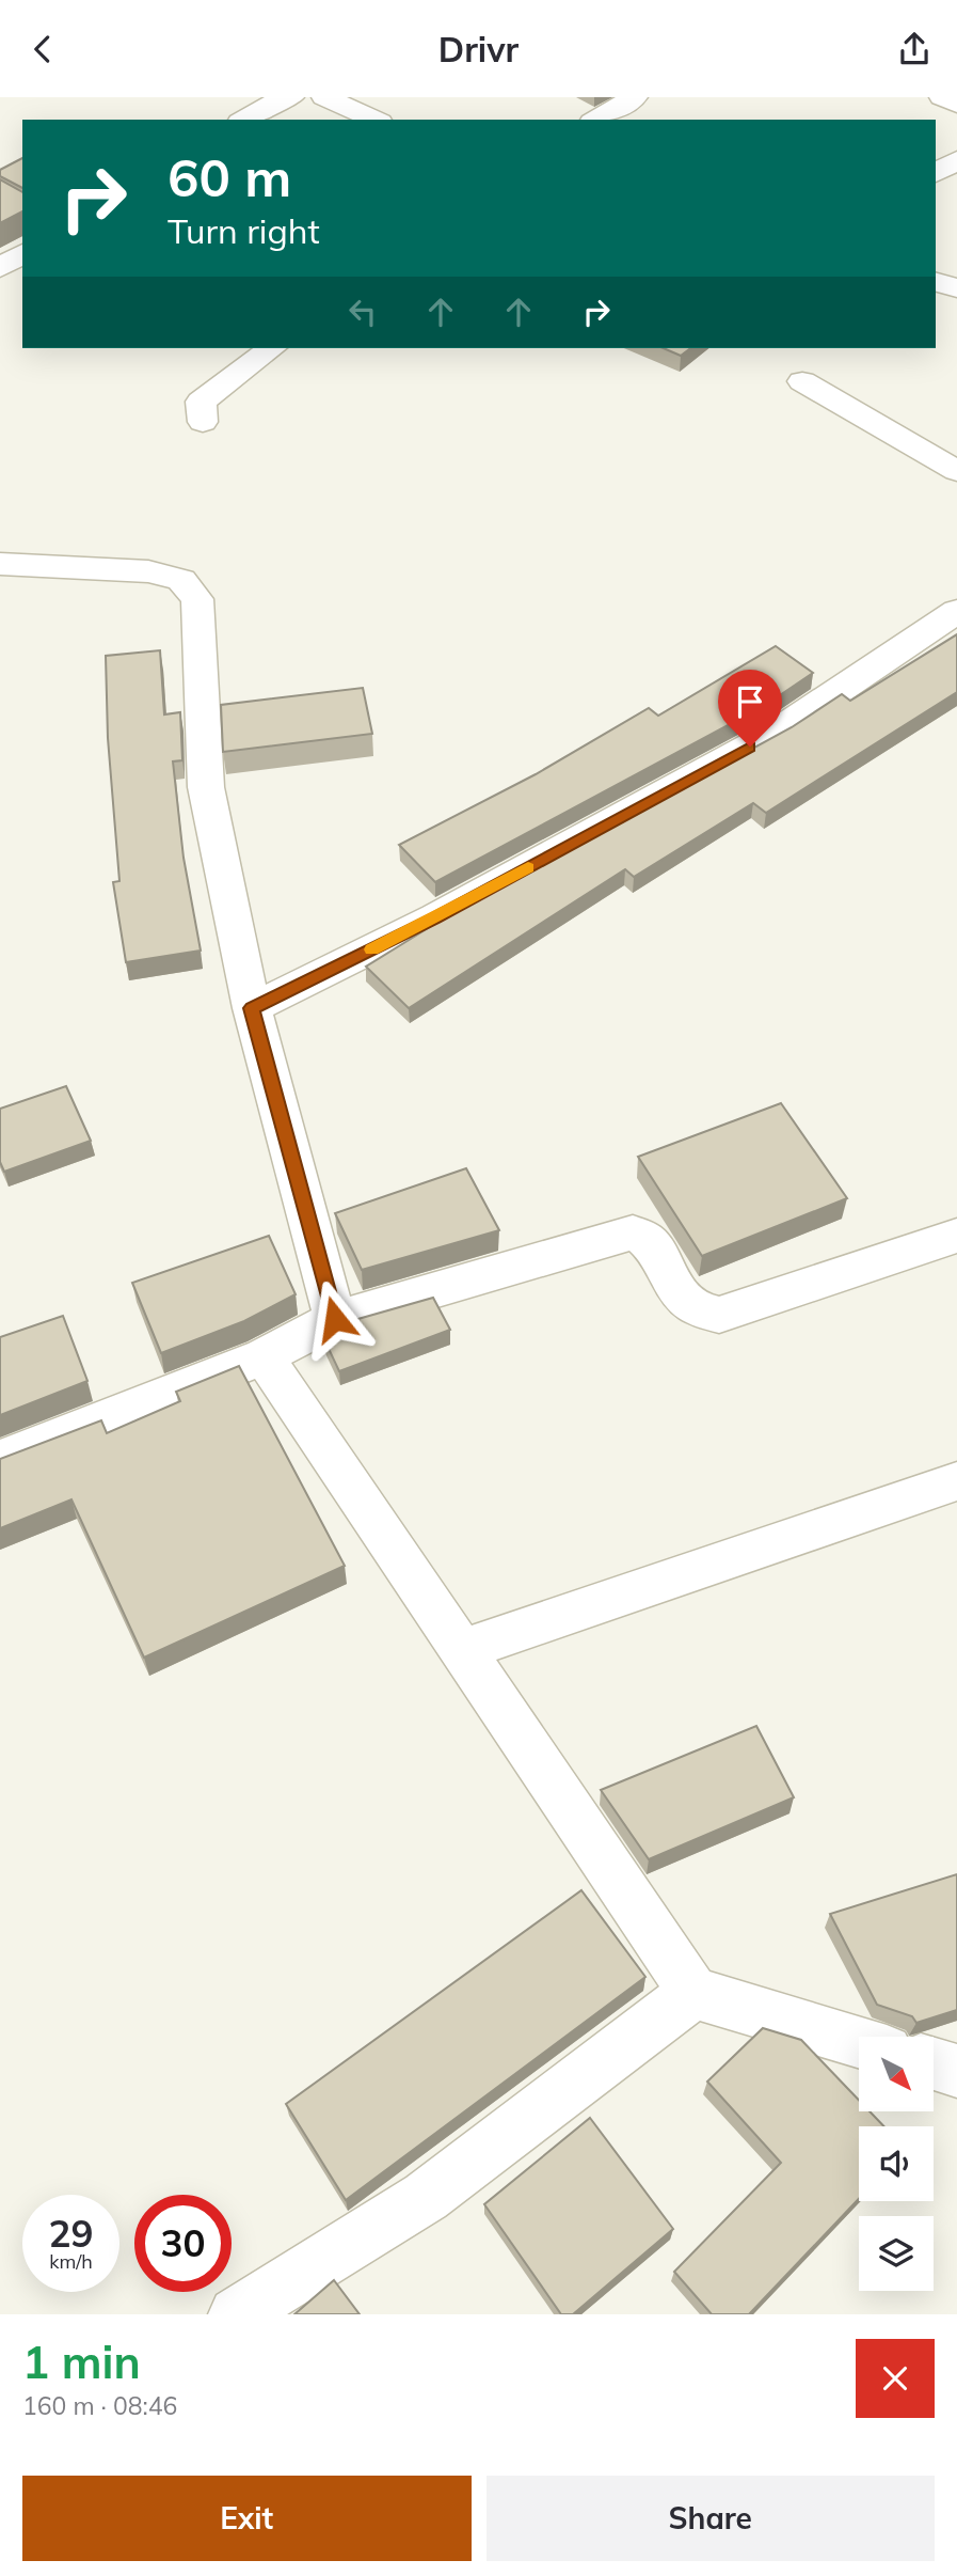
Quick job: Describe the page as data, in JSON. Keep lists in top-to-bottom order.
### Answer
{
  "north": "bottom right",
  "page": {
    "header": "Drivr",
    "turn": ["60 m", "Turn right"],
    "speed": "29 km/h",
    "limit": "30",
    "heading": ["1 min", "160 m · 08:46"],
    "buttons": ["Exit", "Share"]
  }
}
